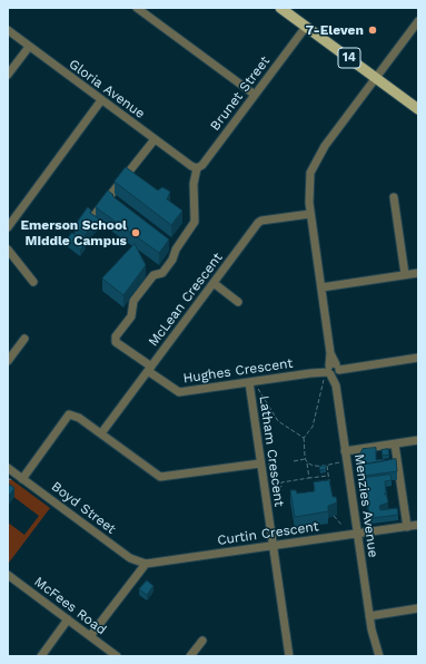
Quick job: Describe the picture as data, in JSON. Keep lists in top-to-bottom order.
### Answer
{
  "streets": {
    "main road": ["14"],
    "street": [
      "Gloria Avenue",
      "Brunet Street",
      "McLean Crescent",
      "Hughes Crescent",
      "Latham Crescent",
      "Menzies Avenue",
      "Boyd Street",
      "Curtin Crescent",
      "McFees Road"
    ]
  },
  "crossings": [
    ["14", "Brunet Street"],
    ["14", "Menzies Avenue"],
    ["Gloria Avenue", "Brunet Street"],
    ["Gloria Avenue", "Hughes Crescent"],
    ["Brunet Street", "Hughes Crescent"],
    ["McLean Crescent", "Hughes Crescent"],
    ["McLean Crescent", "Menzies Avenue"],
    ["Hughes Crescent", "Latham Crescent"],
    ["Hughes Crescent", "Menzies Avenue"],
    ["Latham Crescent", "Curtin Crescent"],
    ["Menzies Avenue", "Curtin Crescent"],
    ["Boyd Street", "Curtin Crescent"]
  ],
  "places": ["7-Eleven", "Emerson School Middle Campus"]
}
